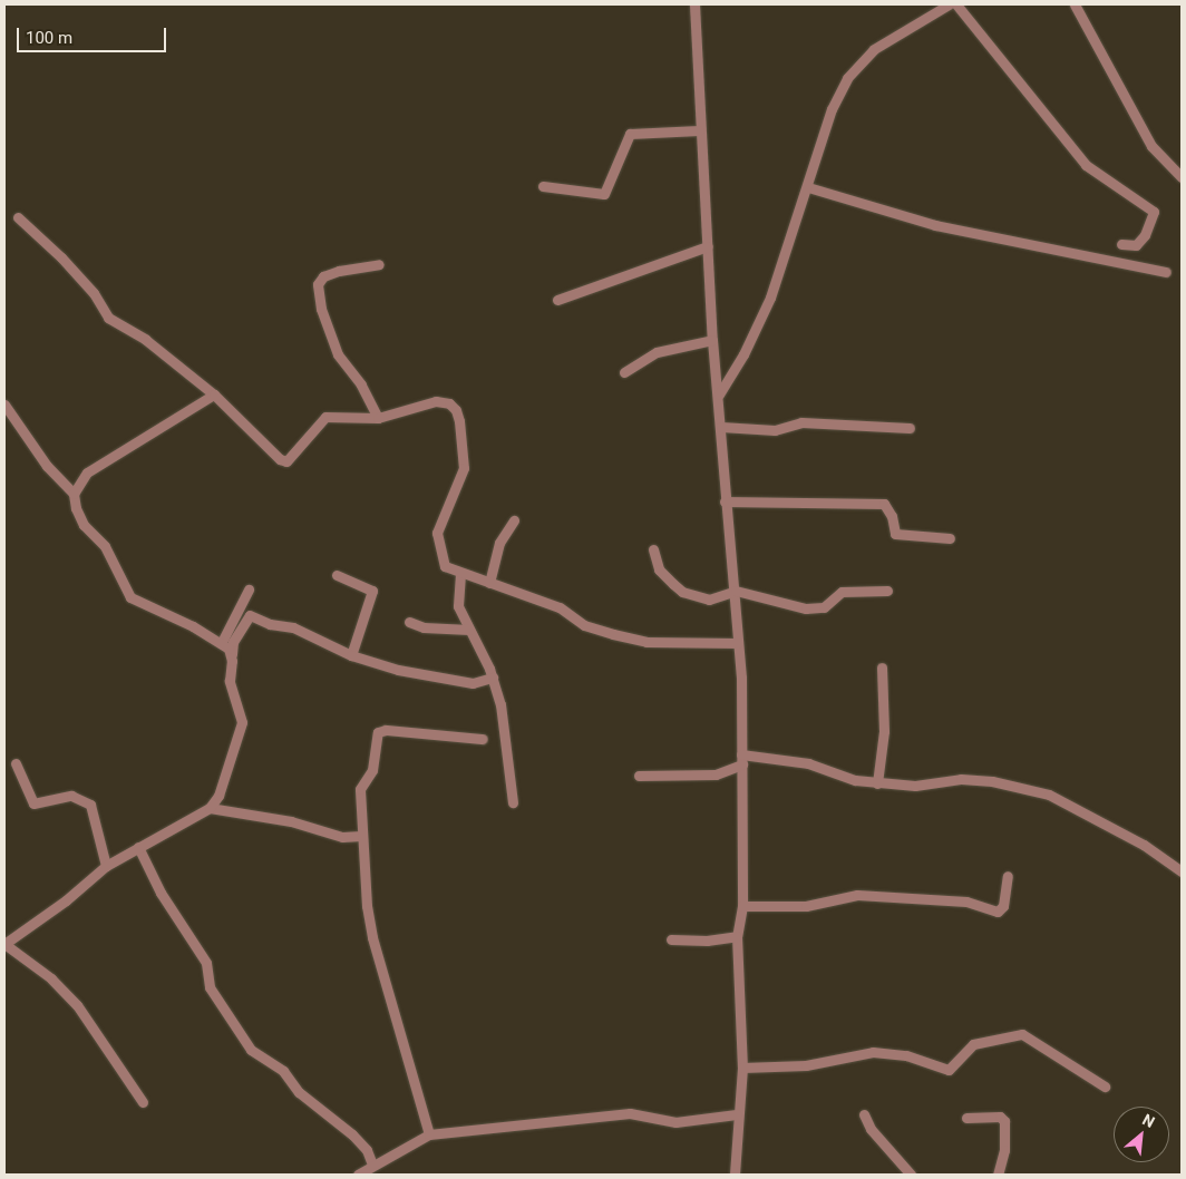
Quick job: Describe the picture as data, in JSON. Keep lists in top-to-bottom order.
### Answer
{
  "scale_bar": "100 m",
  "north": "top right"
}
